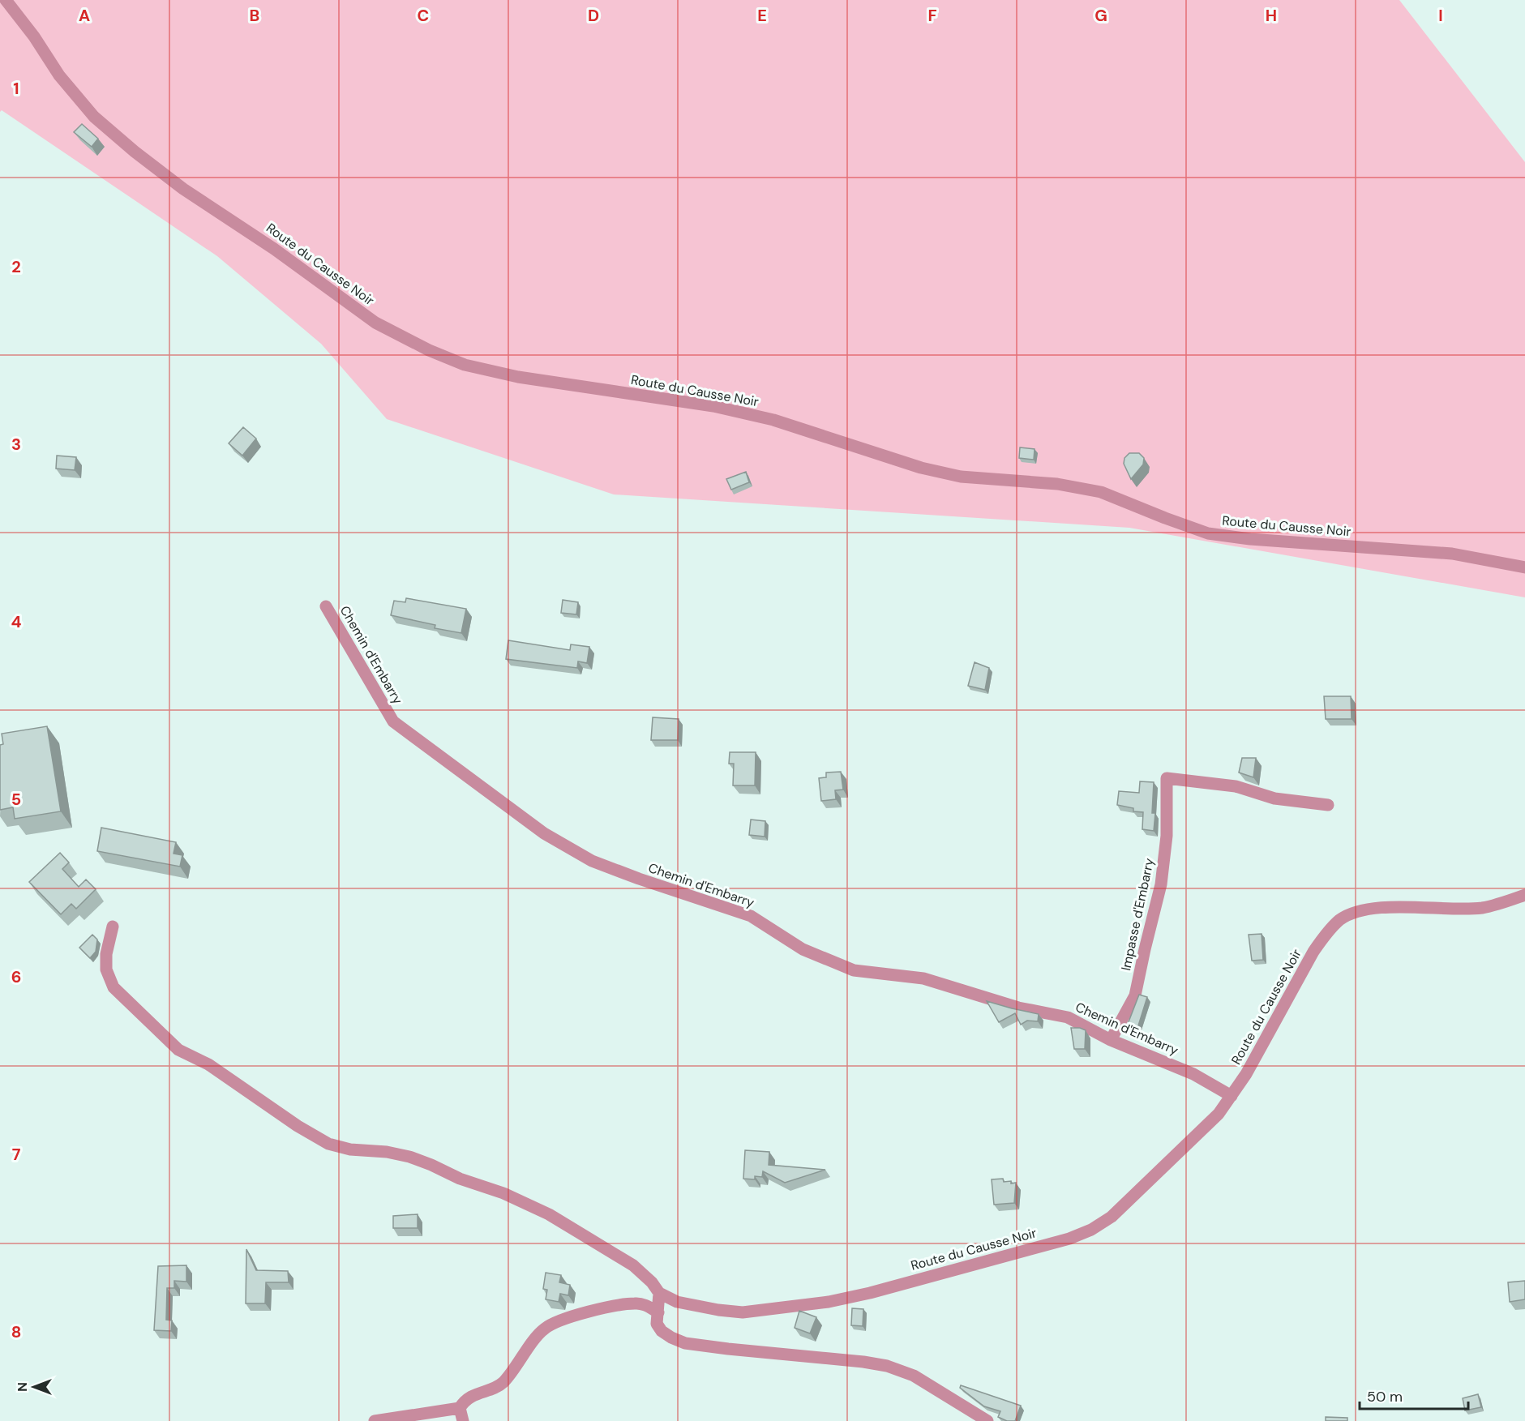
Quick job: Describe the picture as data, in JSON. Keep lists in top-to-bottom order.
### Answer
{
  "streets": {
    "street": ["Route du Causse Noir", "Chemin d'Embarry", "Impasse d'Embarry"]
  },
  "crossings": [
    ["Route du Causse Noir", "Chemin d'Embarry"],
    ["Chemin d'Embarry", "Impasse d'Embarry"]
  ],
  "scale_bar": "50 m",
  "north": "left",
  "grid": {
    "columns": [
      "A",
      "B",
      "C",
      "D",
      "E",
      "F",
      "G",
      "H",
      "I"
    ],
    "rows": [
      "1",
      "2",
      "3",
      "4",
      "5",
      "6",
      "7",
      "8"
    ]
  }
}
